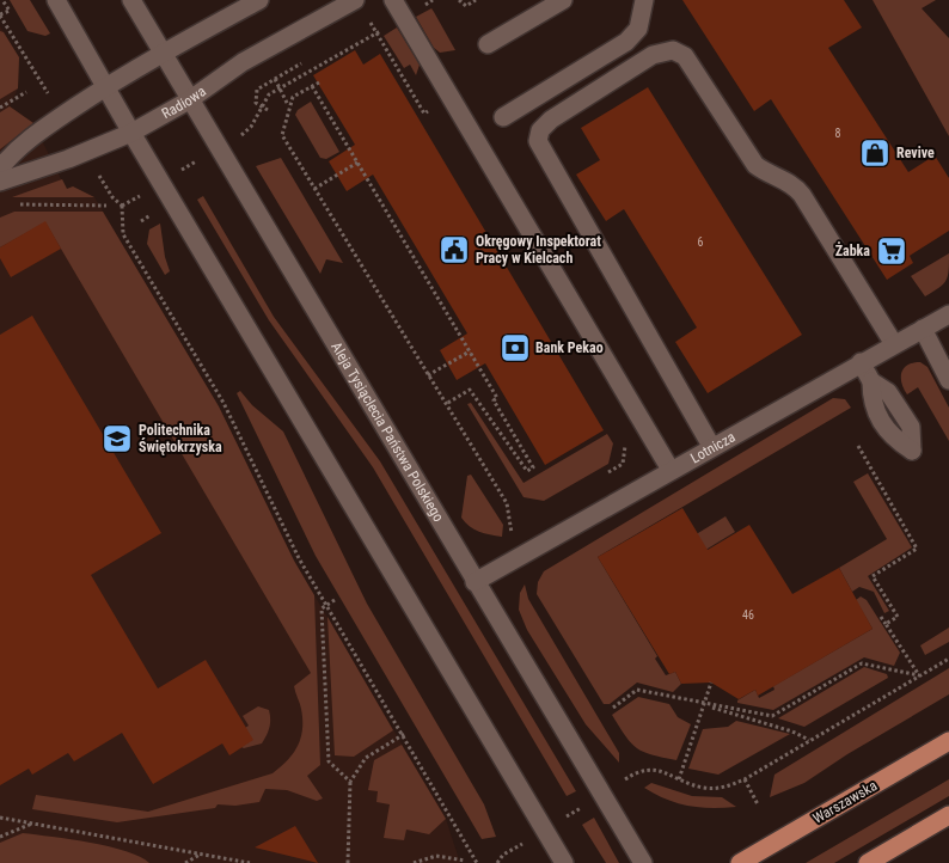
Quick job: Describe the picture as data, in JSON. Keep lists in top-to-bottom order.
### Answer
{
  "streets": {
    "main road": ["Warszawska"],
    "street": ["Radiowa", "Aleja Tysiąclecia Państwa Polskiego", "Lotnicza"]
  },
  "crossings": [
    ["Radiowa", "Aleja Tysiąclecia Państwa Polskiego"],
    ["Aleja Tysiąclecia Państwa Polskiego", "Lotnicza"]
  ],
  "places": {
    "shop": ["Revive"],
    "public building": ["Okręgowy Inspektorat Pracy w Kielcach"],
    "supermarket": ["Żabka"],
    "bank": ["Bank Pekao"],
    "school or university": ["Politechnika Świętokrzyska"]
  },
  "house_numbers": ["8", "6", "46"]
}
